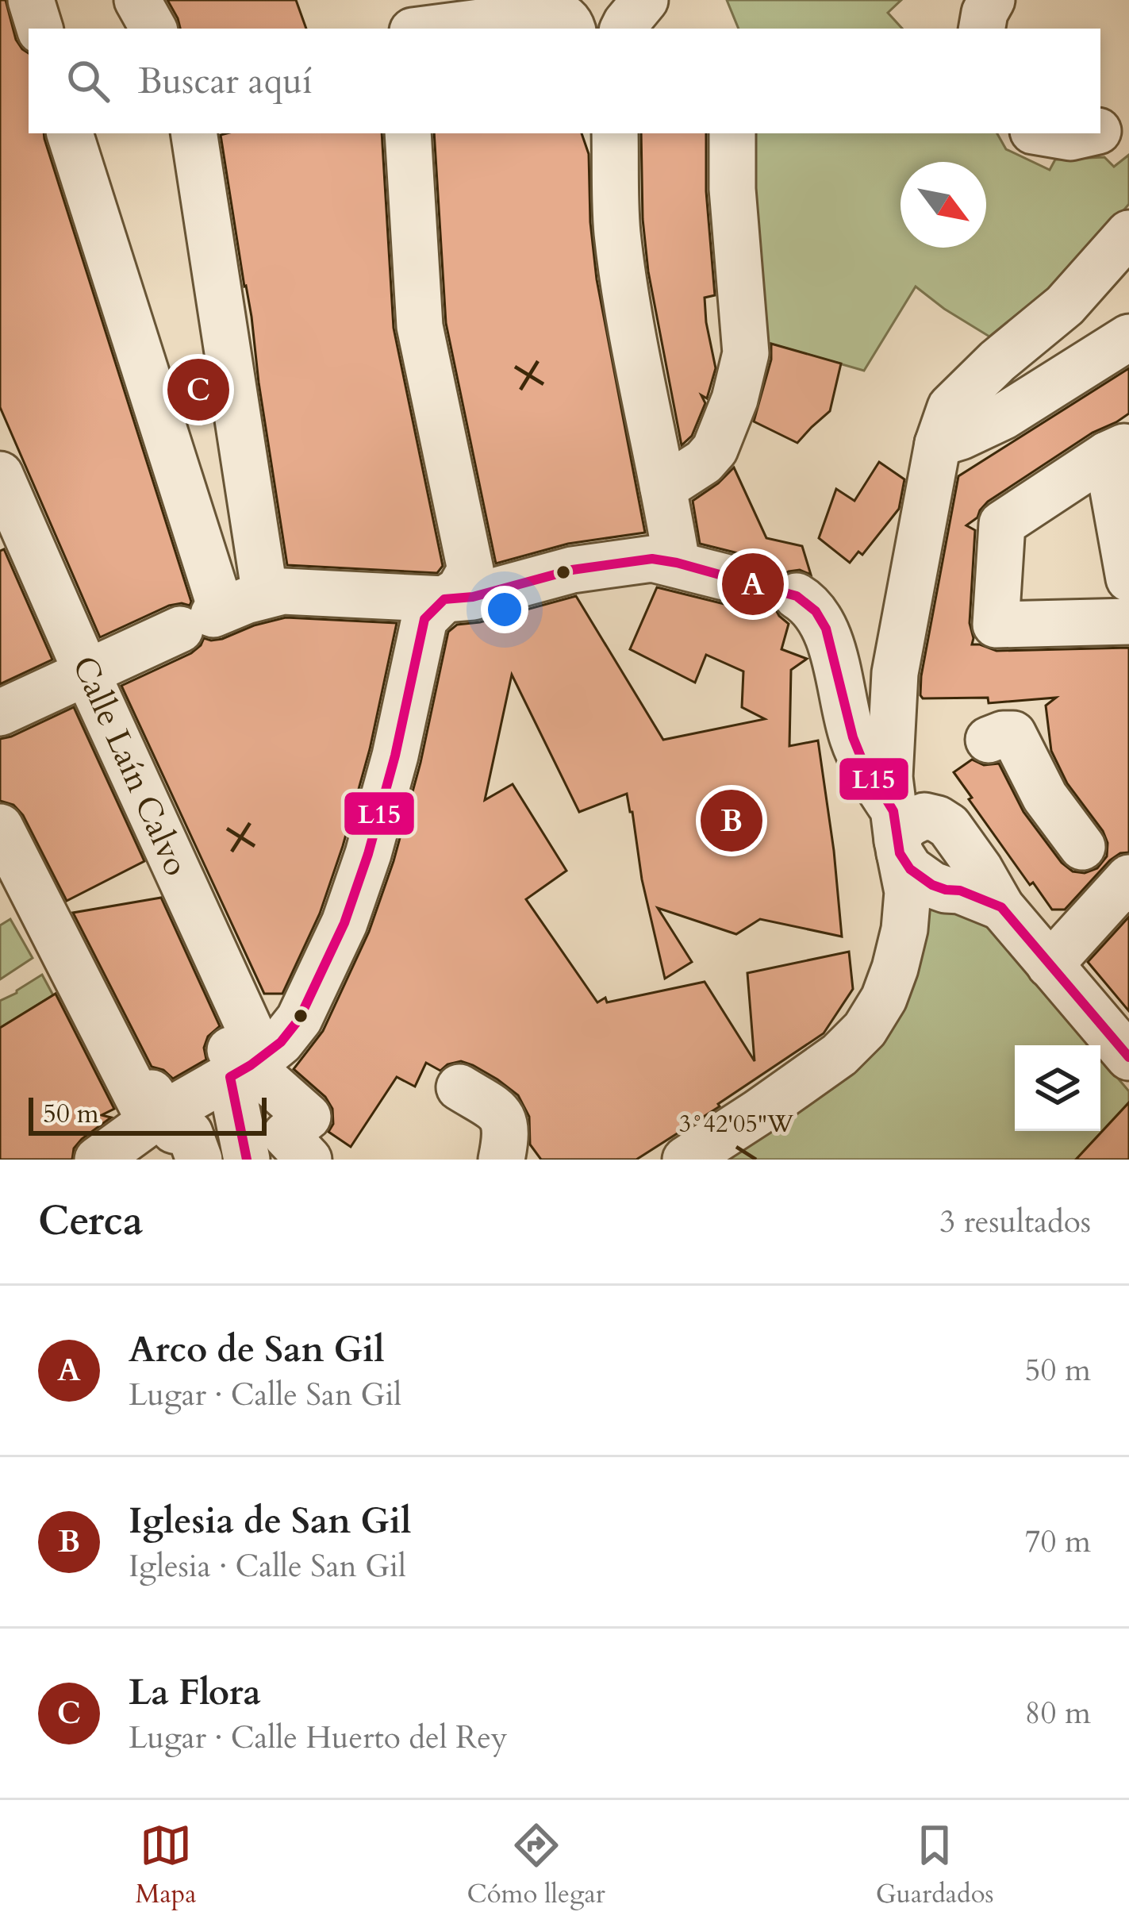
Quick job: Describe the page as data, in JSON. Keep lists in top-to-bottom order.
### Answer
{
  "streets": {
    "street": ["Calle Laín Calvo"]
  },
  "lines": ["transit line L15"],
  "scale_bar": "50 m",
  "north": "bottom right",
  "page": {
    "search": "Buscar aquí",
    "pins": ["C", "A", "B"],
    "scale": "50 m",
    "heading": ["Cerca", "3 resultados"],
    "list": [
      {
        "mark": "A",
        "name": "Arco de San Gil",
        "note": "Lugar · Calle San Gil",
        "value": "50 m"
      },
      {
        "mark": "B",
        "name": "Iglesia de San Gil",
        "note": "Iglesia · Calle San Gil",
        "value": "70 m"
      },
      {
        "mark": "C",
        "name": "La Flora",
        "note": "Lugar · Calle Huerto del Rey",
        "value": "80 m"
      }
    ],
    "nav": ["Mapa", "Cómo llegar", "Guardados"]
  },
  "coordinates": ["3°42'05\"W"]
}
